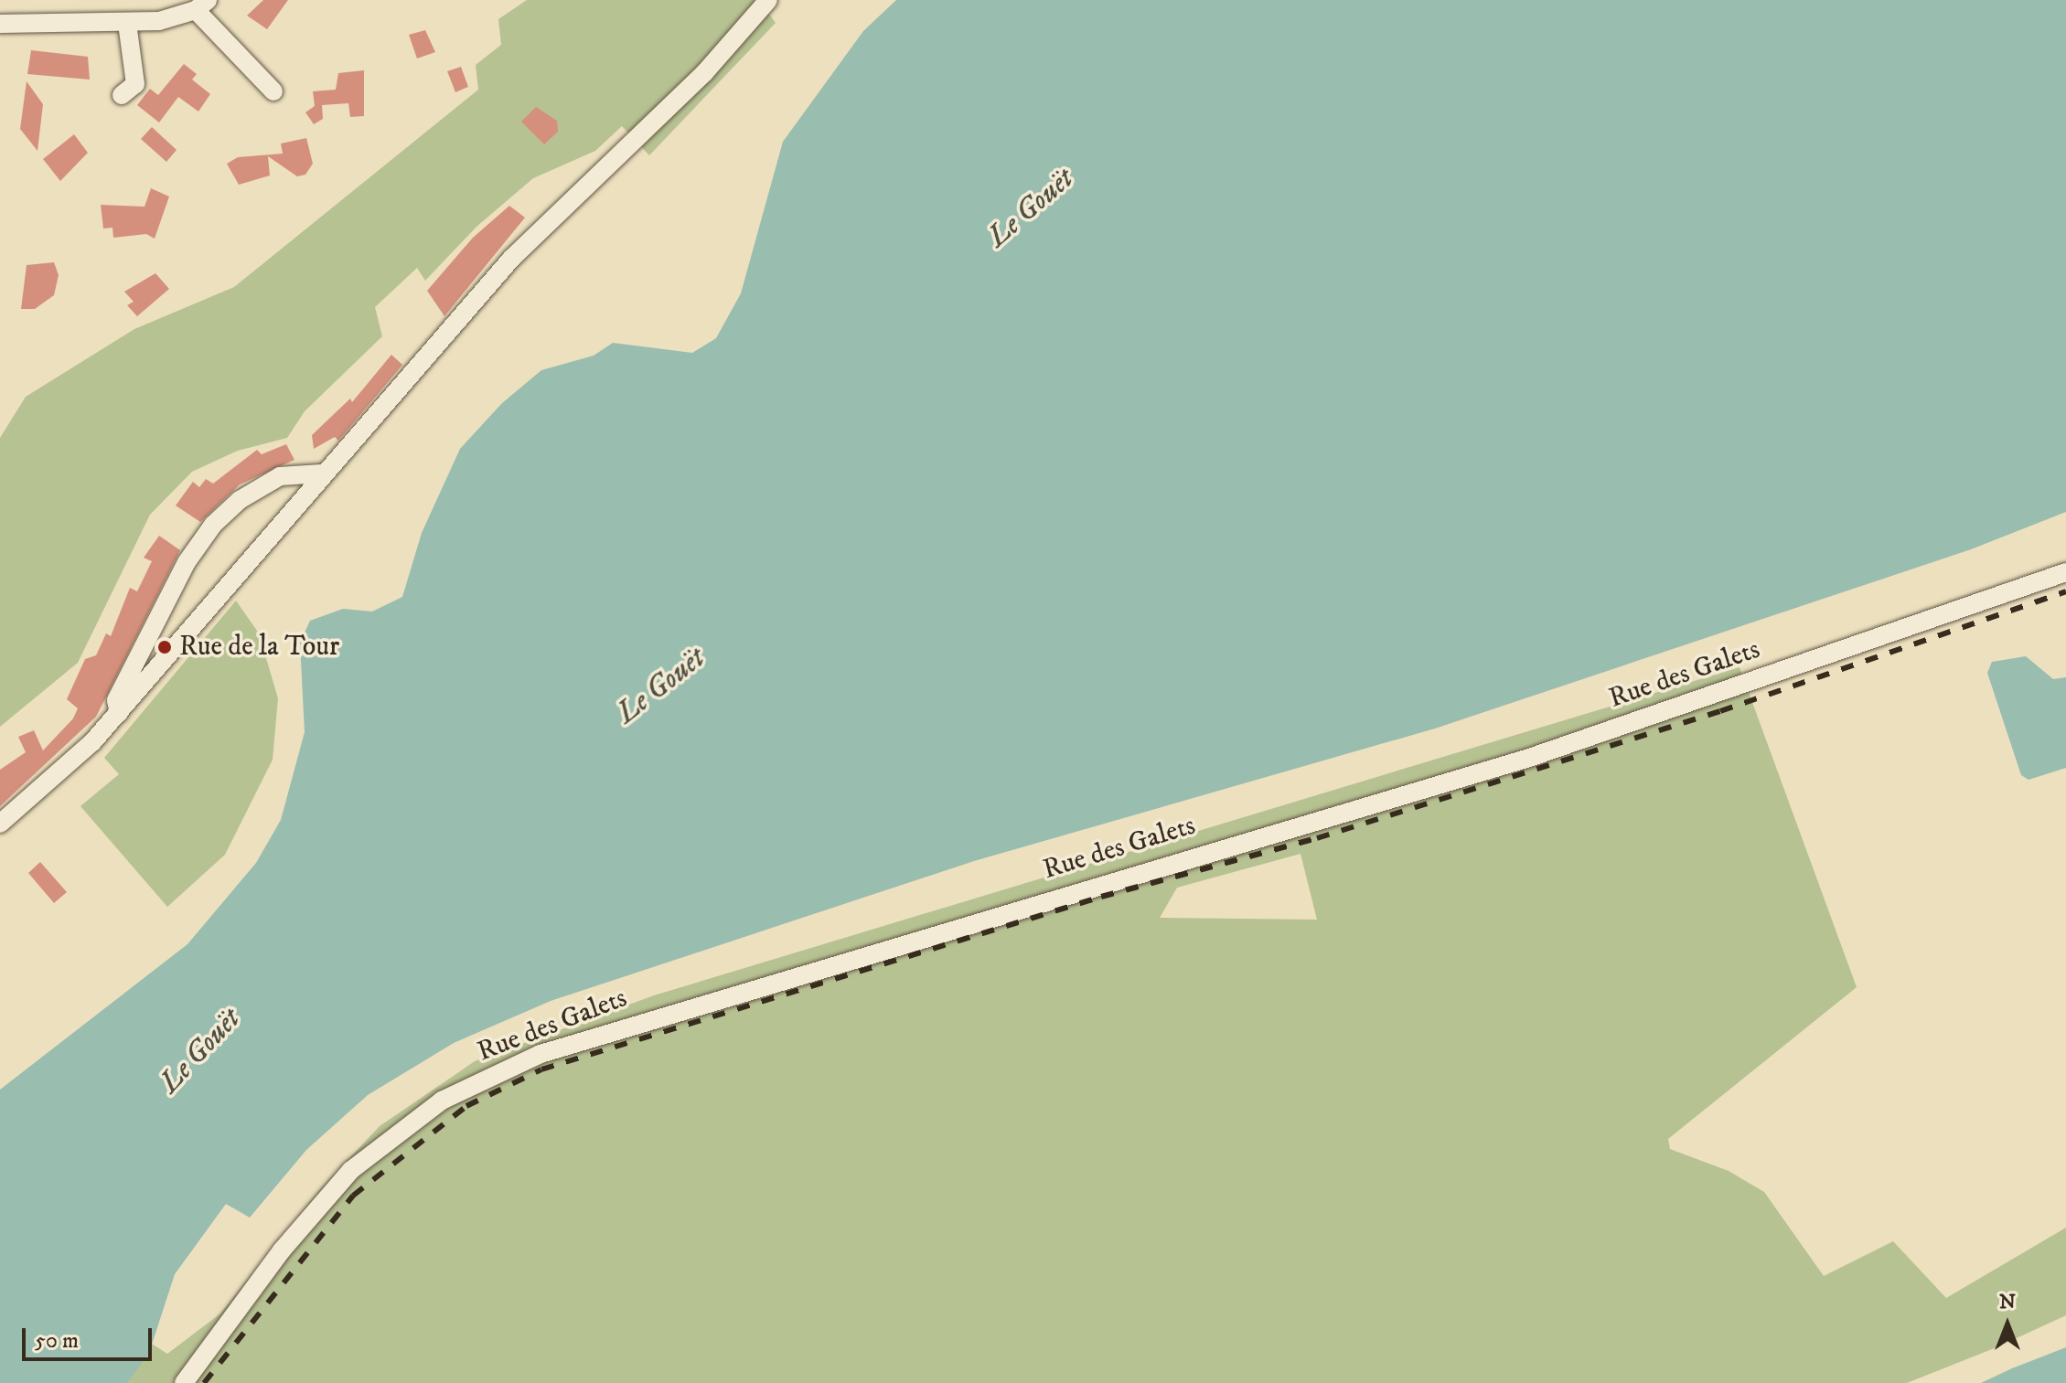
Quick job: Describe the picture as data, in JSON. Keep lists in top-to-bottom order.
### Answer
{
  "streets": {
    "street": ["Rue des Galets"]
  },
  "water": ["Le Gouët"],
  "places": ["Rue de la Tour"],
  "scale_bar": "50 m",
  "north": "top"
}
